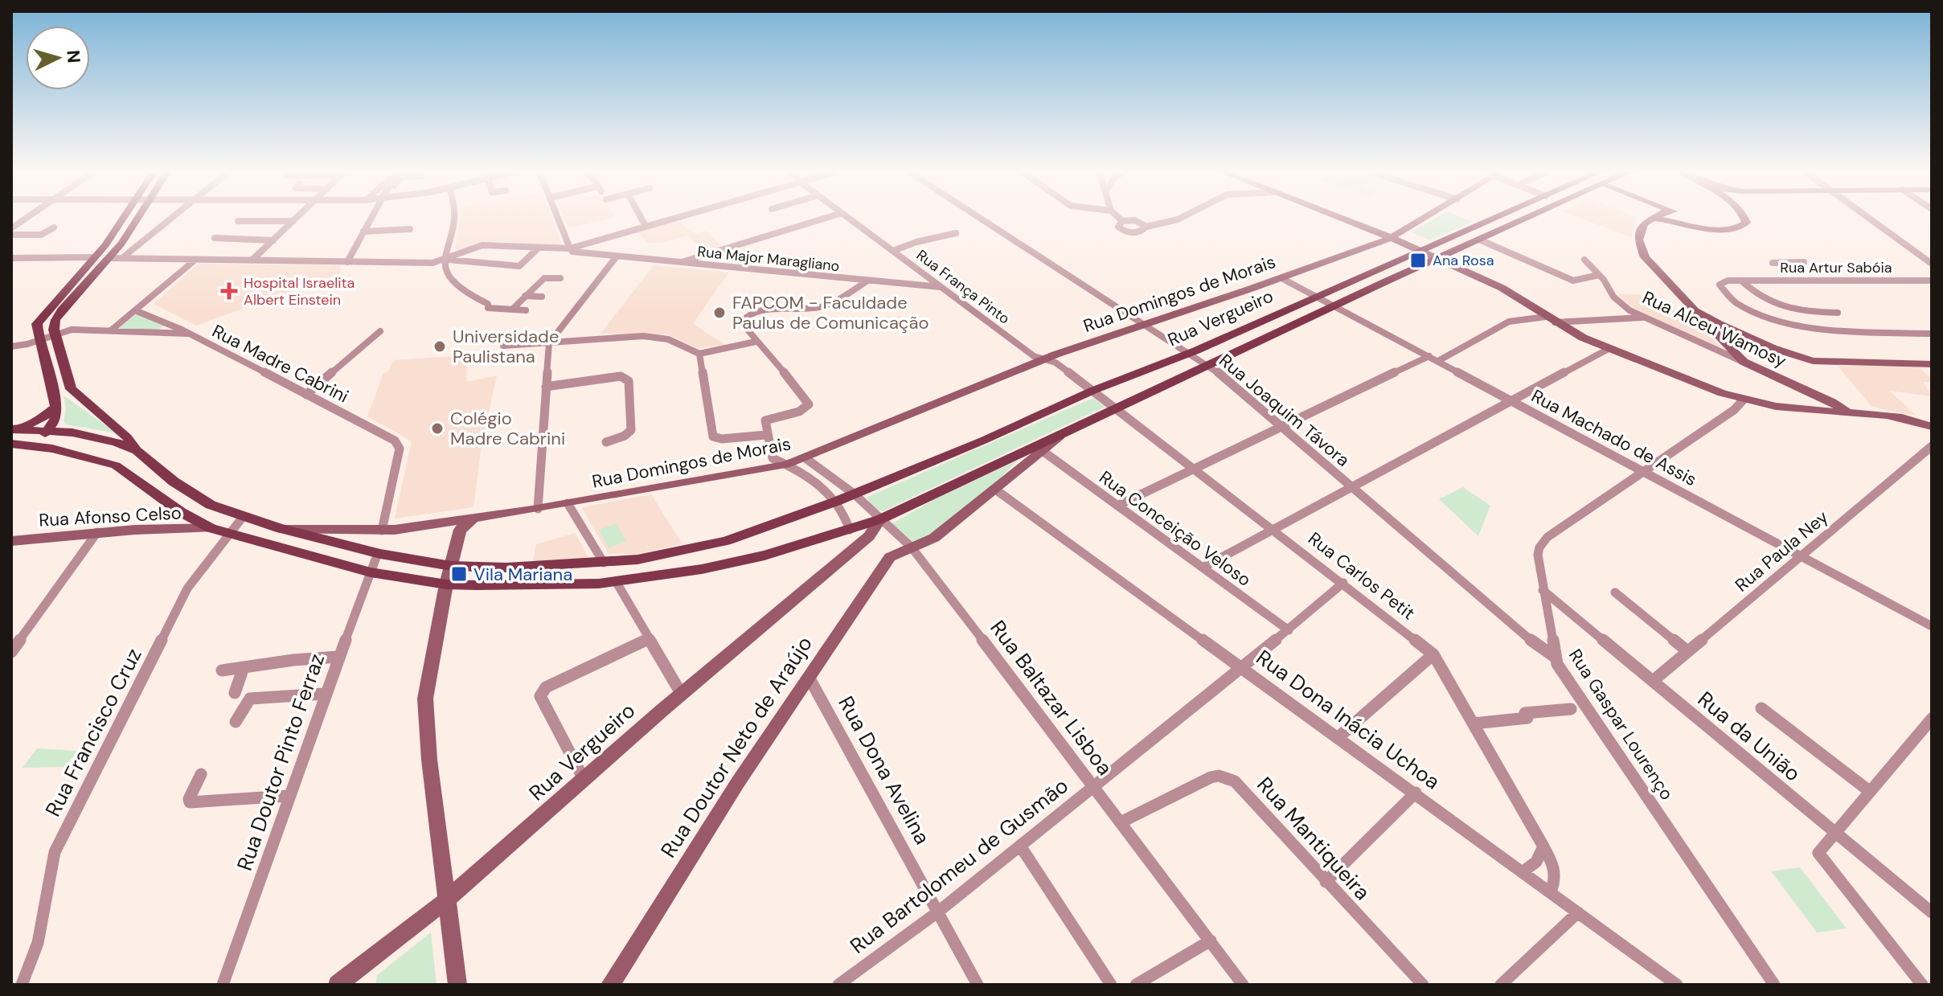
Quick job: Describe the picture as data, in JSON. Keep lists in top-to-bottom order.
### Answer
{
  "streets": {
    "main road": ["Rua Domingos de Morais", "Rua Vergueiro"],
    "street": [
      "Rua Major Maragliano",
      "Rua Artur Sabóia",
      "Rua França Pinto",
      "Rua Alceu Wamosy",
      "Rua Madre Cabrini",
      "Rua Joaquim Távora",
      "Rua Machado de Assis",
      "Rua Afonso Celso",
      "Rua Conceição Veloso",
      "Rua Paula Ney",
      "Rua Carlos Petit",
      "Rua Baltazar Lisboa",
      "Rua Dona Inácia Uchoa",
      "Rua Gaspar Lourenço",
      "Rua Francisco Cruz",
      "Rua da União",
      "Rua Doutor Neto de Araújo",
      "Rua Doutor Pinto Ferraz",
      "Rua Dona Avelina",
      "Rua Mantiqueira",
      "Rua Bartolomeu de Gusmão"
    ]
  },
  "crossings": [
    ["Rua Major Maragliano", "Rua França Pinto"],
    ["Rua França Pinto", "Rua Domingos de Morais"],
    ["Rua França Pinto", "Rua Vergueiro"],
    ["Rua França Pinto", "Rua Carlos Petit"],
    ["Rua Domingos de Morais", "Rua Vergueiro"],
    ["Rua Domingos de Morais", "Rua Madre Cabrini"],
    ["Rua Domingos de Morais", "Rua Joaquim Távora"],
    ["Rua Domingos de Morais", "Rua Machado de Assis"],
    ["Rua Domingos de Morais", "Rua Baltazar Lisboa"],
    ["Rua Domingos de Morais", "Rua Francisco Cruz"],
    ["Rua Vergueiro", "Rua Joaquim Távora"],
    ["Rua Vergueiro", "Rua Machado de Assis"],
    ["Rua Vergueiro", "Rua Conceição Veloso"],
    ["Rua Vergueiro", "Rua Carlos Petit"],
    ["Rua Vergueiro", "Rua Baltazar Lisboa"],
    ["Rua Vergueiro", "Rua Dona Inácia Uchoa"],
    ["Rua Vergueiro", "Rua Doutor Neto de Araújo"],
    ["Rua Vergueiro", "Rua Doutor Pinto Ferraz"],
    ["Rua Joaquim Távora", "Rua Gaspar Lourenço"],
    ["Rua Machado de Assis", "Rua Paula Ney"],
    ["Rua Machado de Assis", "Rua Gaspar Lourenço"],
    ["Rua Conceição Veloso", "Rua Bartolomeu de Gusmão"],
    ["Rua Paula Ney", "Rua da União"],
    ["Rua Carlos Petit", "Rua Dona Inácia Uchoa"],
    ["Rua Carlos Petit", "Rua Bartolomeu de Gusmão"],
    ["Rua Baltazar Lisboa", "Rua Doutor Neto de Araújo"],
    ["Rua Baltazar Lisboa", "Rua Mantiqueira"],
    ["Rua Baltazar Lisboa", "Rua Bartolomeu de Gusmão"],
    ["Rua Dona Inácia Uchoa", "Rua Doutor Neto de Araújo"],
    ["Rua Dona Inácia Uchoa", "Rua Bartolomeu de Gusmão"],
    ["Rua Gaspar Lourenço", "Rua da União"],
    ["Rua Doutor Neto de Araújo", "Rua Dona Avelina"],
    ["Rua Dona Avelina", "Rua Bartolomeu de Gusmão"]
  ],
  "places": {
    "transit": ["Ana Rosa", "Vila Mariana"],
    "health": ["Hospital Israelita Albert Einstein"],
    "other": ["FAPCOM - Faculdade Paulus de Comunicação", "Universidade Paulistana", "Colégio Madre Cabrini"]
  },
  "north": "right"
}
